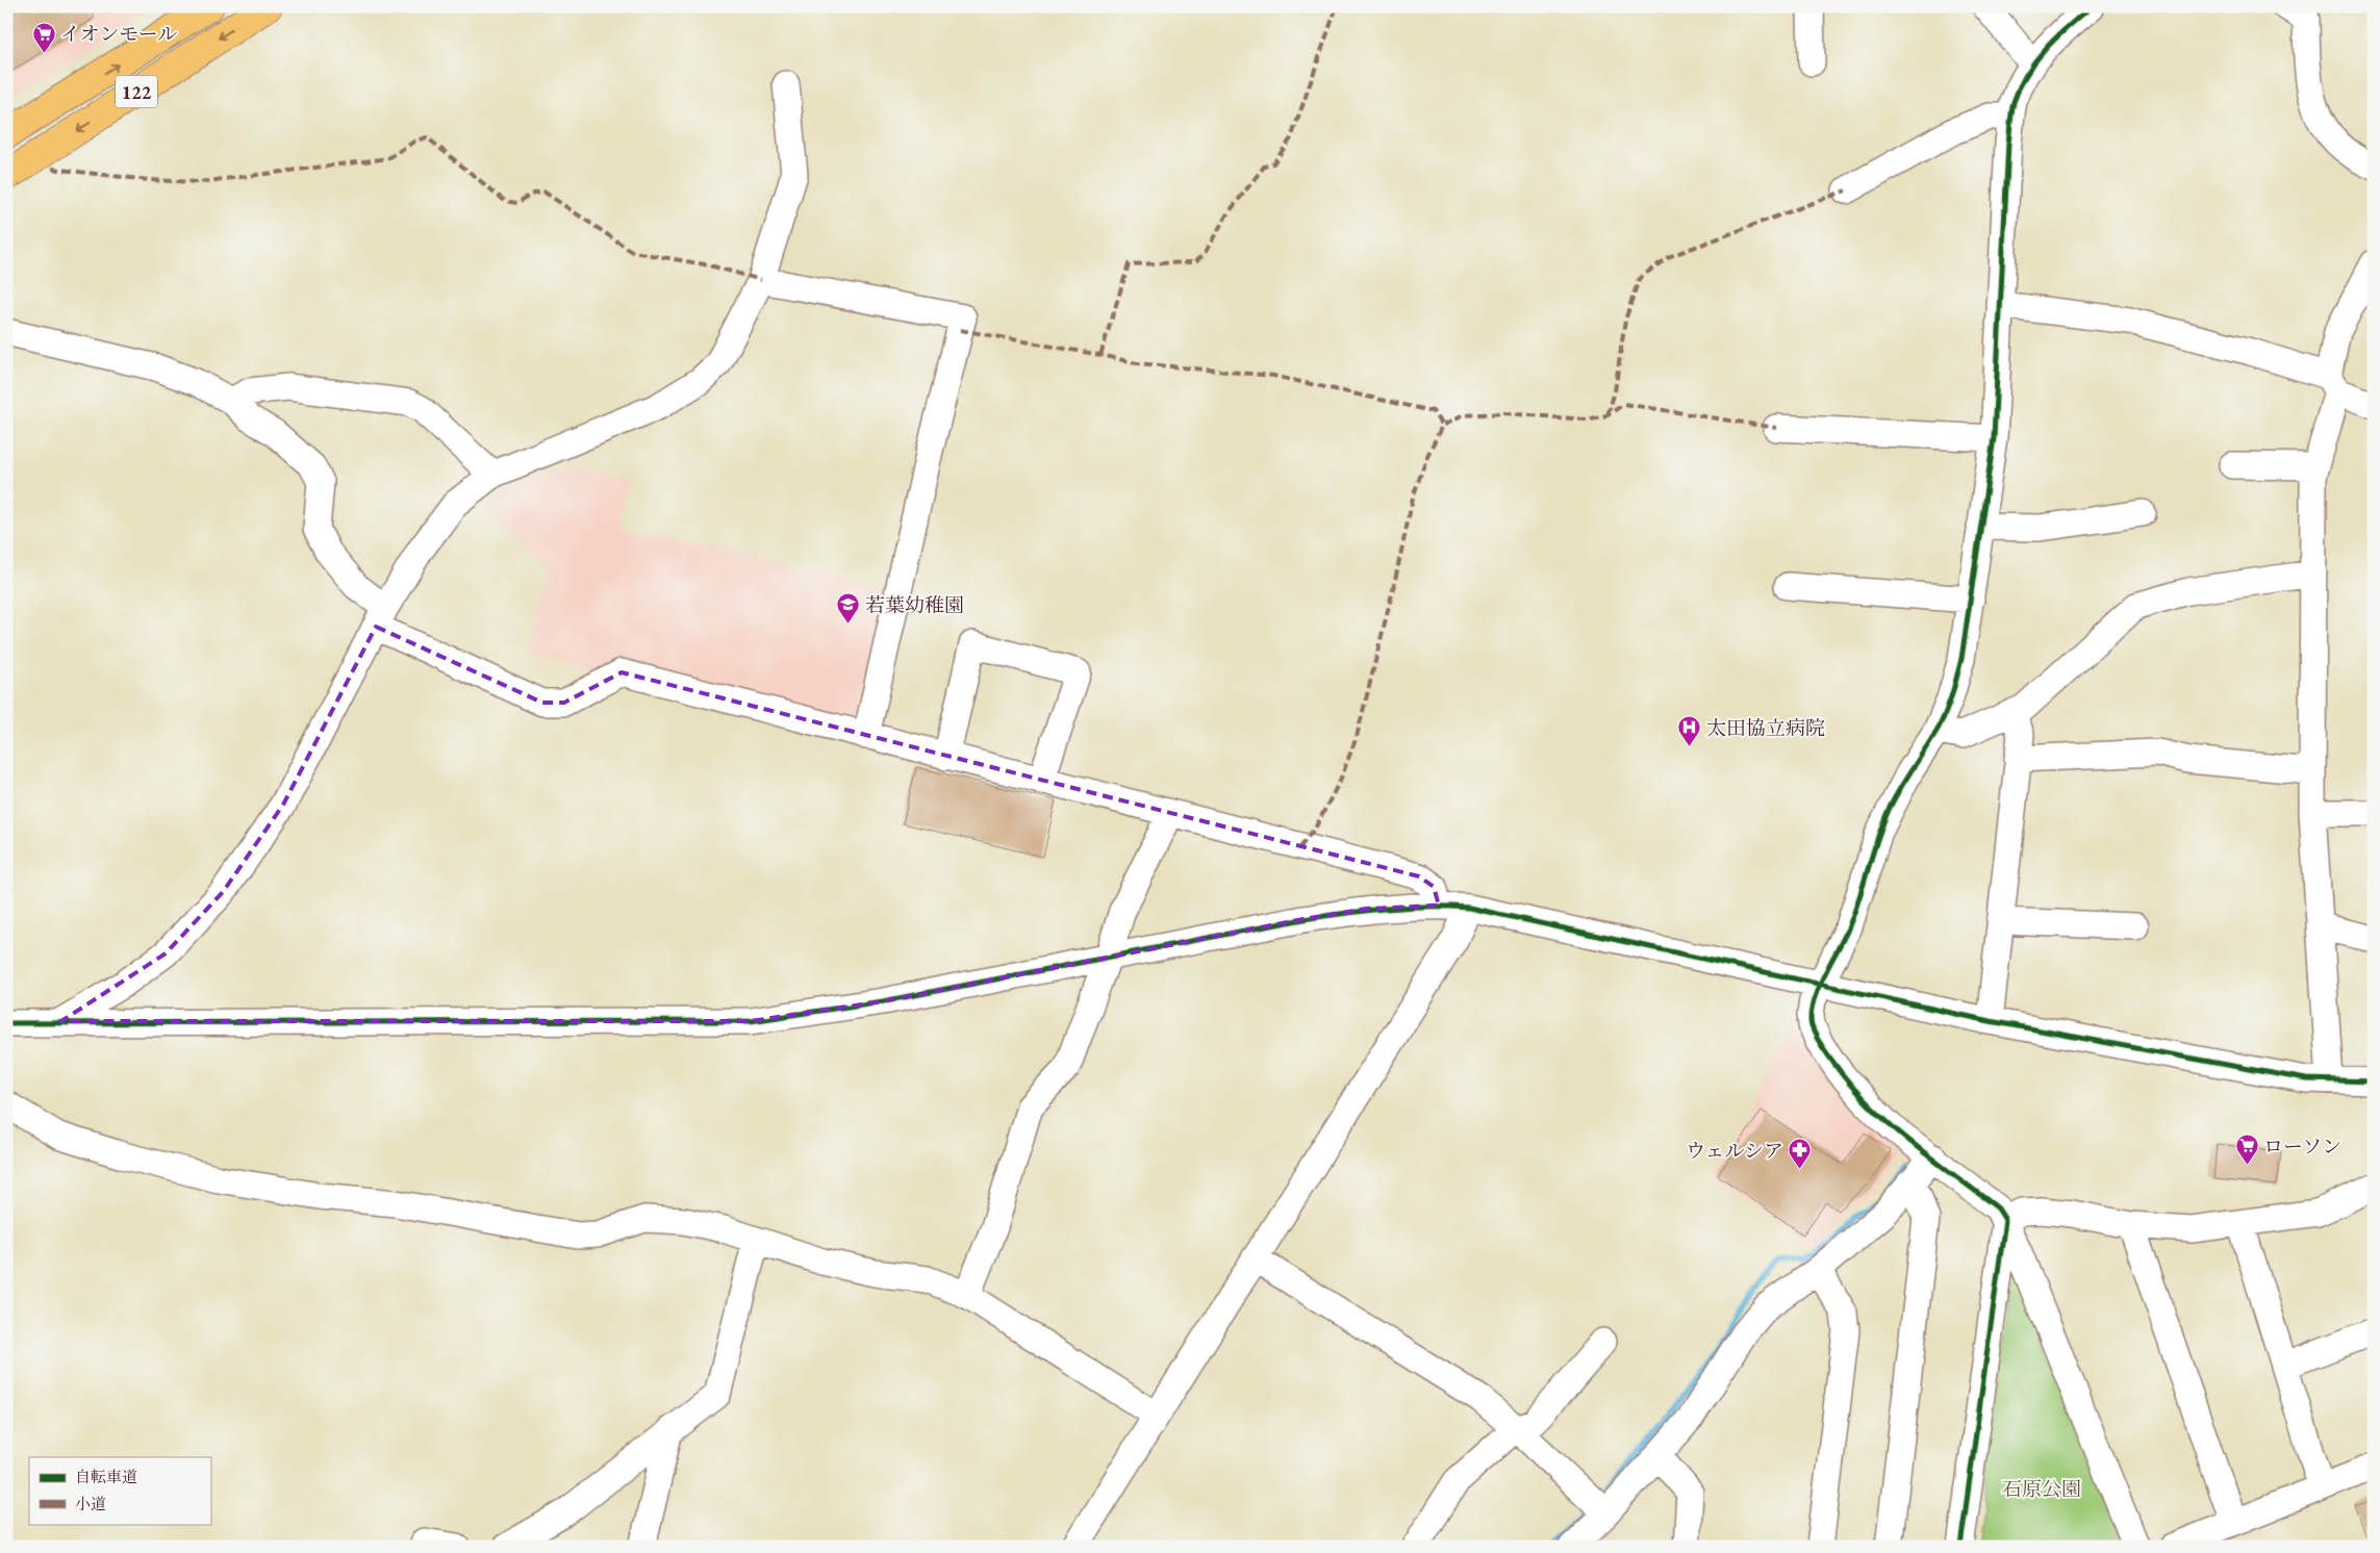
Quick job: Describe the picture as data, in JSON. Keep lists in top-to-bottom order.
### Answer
{
  "streets": {
    "highway": ["122"]
  },
  "parks": ["石原公園"],
  "places": {
    "supermarket": ["イオンモール", "ローソン"],
    "school or university": ["若葉幼稚園"],
    "hospital": ["太田協立病院"],
    "pharmacy": ["ウェルシア"]
  },
  "legend": ["自転車道", "小道"]
}
